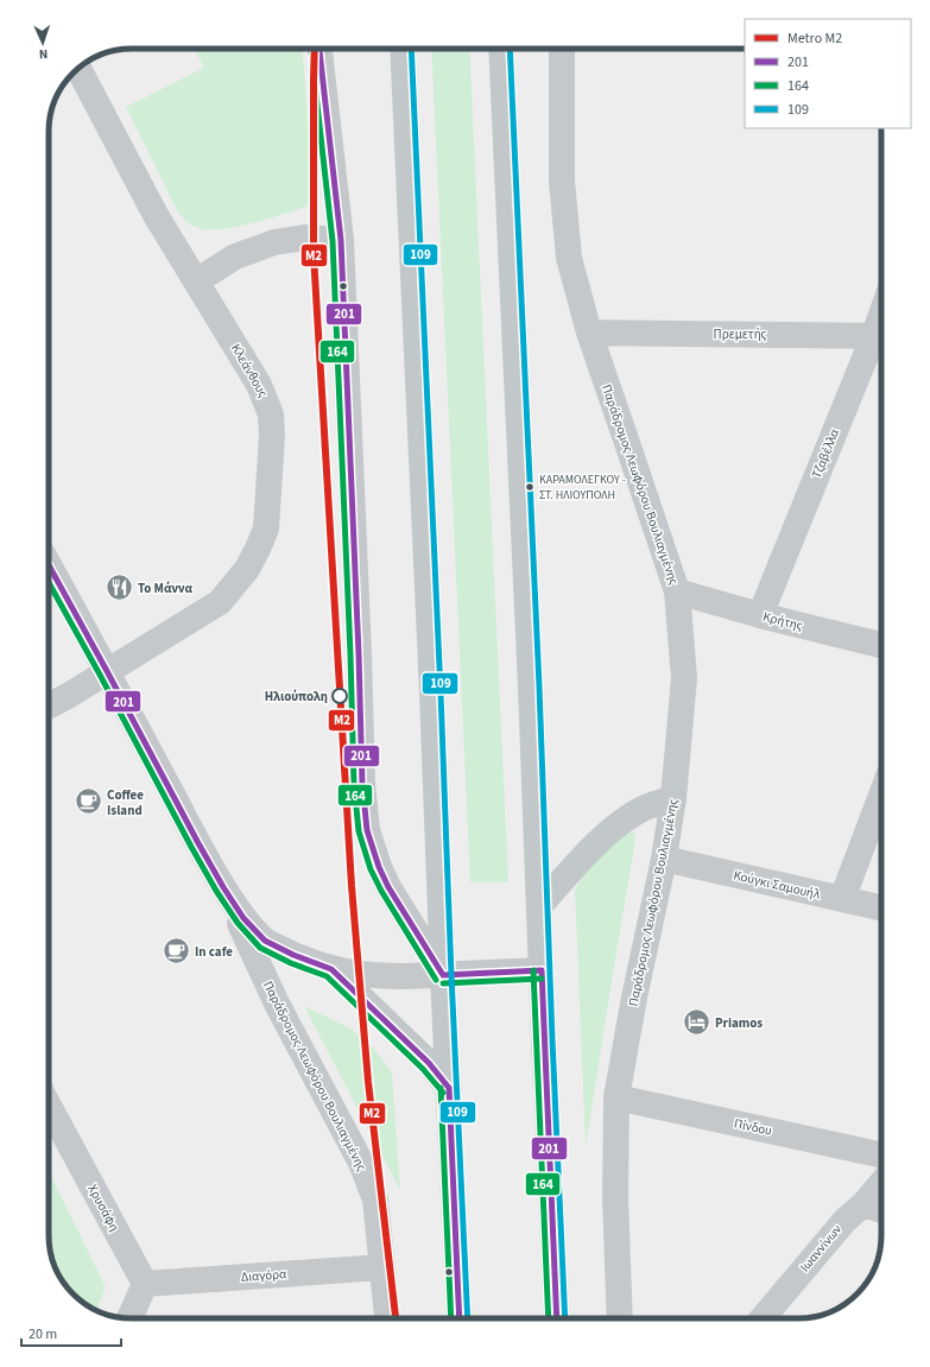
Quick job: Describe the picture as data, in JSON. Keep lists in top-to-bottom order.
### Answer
{
  "streets": {
    "street": [
      "Πρεμετής",
      "Κλεάνθους",
      "Τζαβέλλα",
      "Παράδρομος Λεωφόρου Βουλιαγμένης",
      "Κρήτης",
      "Κούγκι Σαμουήλ",
      "Πίνδου",
      "Χρυσάφη",
      "Ιωαννίνων",
      "Διαγόρα"
    ]
  },
  "crossings": [
    ["Πρεμετής", "Παράδρομος Λεωφόρου Βουλιαγμένης"],
    ["Τζαβέλλα", "Κρήτης"],
    ["Παράδρομος Λεωφόρου Βουλιαγμένης", "Κρήτης"],
    ["Παράδρομος Λεωφόρου Βουλιαγμένης", "Κούγκι Σαμουήλ"],
    ["Παράδρομος Λεωφόρου Βουλιαγμένης", "Πίνδου"],
    ["Παράδρομος Λεωφόρου Βουλιαγμένης", "Διαγόρα"],
    ["Χρυσάφη", "Διαγόρα"]
  ],
  "places": {
    "other": ["ΚΑΡΑΜΟΛΕΓΚΟΥ - ΣΤ. ΗΛΙΟΥΠΟΛΗ", "Ηλιούπολη"],
    "restaurant": ["Το Μάννα"],
    "cafe": ["Coffee Island", "In cafe"],
    "hotel": ["Priamos"]
  },
  "lines": [
    "metro line Μ2",
    "transit line 201",
    "transit line 164",
    "transit line 109"
  ],
  "legend": [
    "Metro Μ2",
    "201",
    "164",
    "109"
  ],
  "scale_bar": "20 m",
  "north": "bottom"
}
